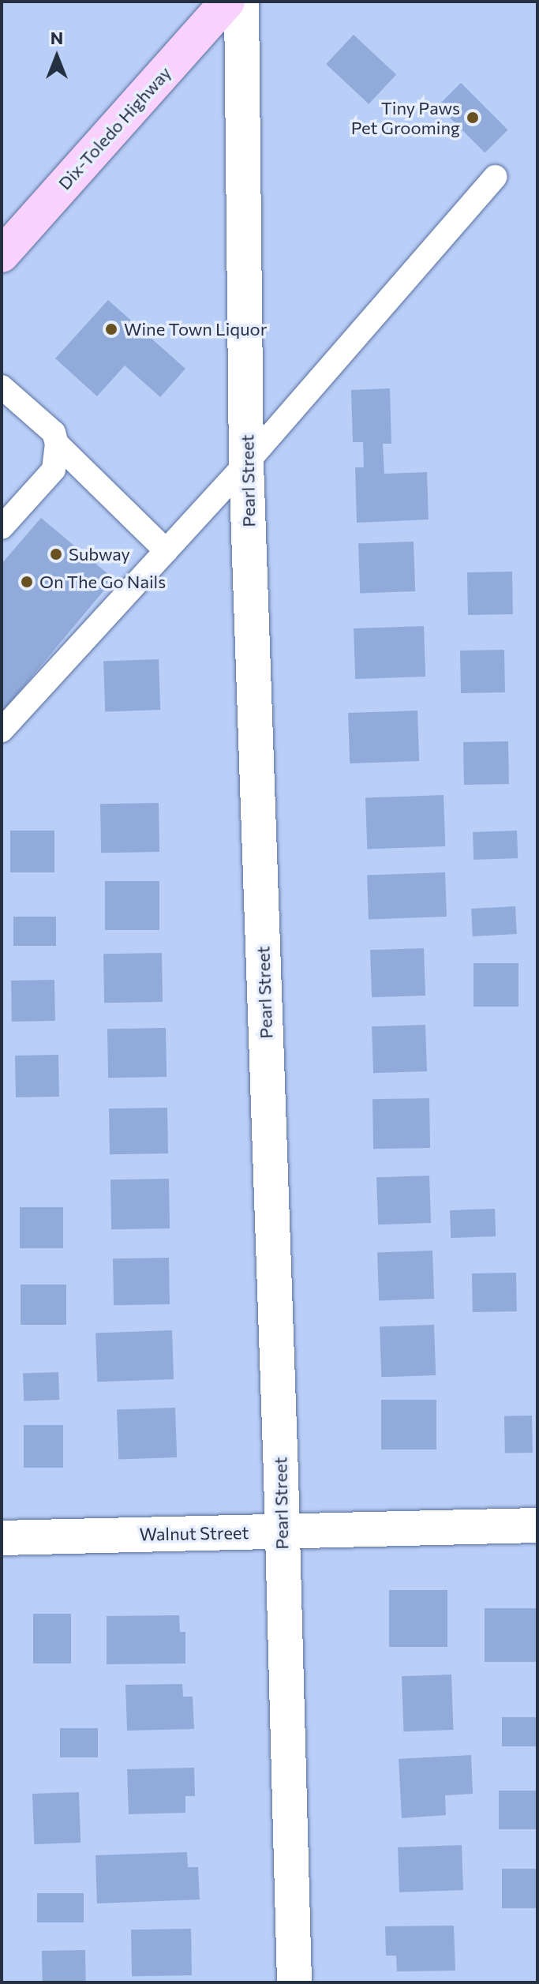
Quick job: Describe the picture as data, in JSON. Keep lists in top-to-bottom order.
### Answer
{
  "streets": {
    "main road": ["Dix-Toledo Highway"],
    "street": ["Pearl Street", "Walnut Street"]
  },
  "crossings": [
    ["Pearl Street", "Walnut Street"]
  ],
  "places": [
    "Tiny Paws Pet Grooming",
    "Wine Town Liquor",
    "Subway",
    "On The Go Nails"
  ],
  "north": "top"
}
